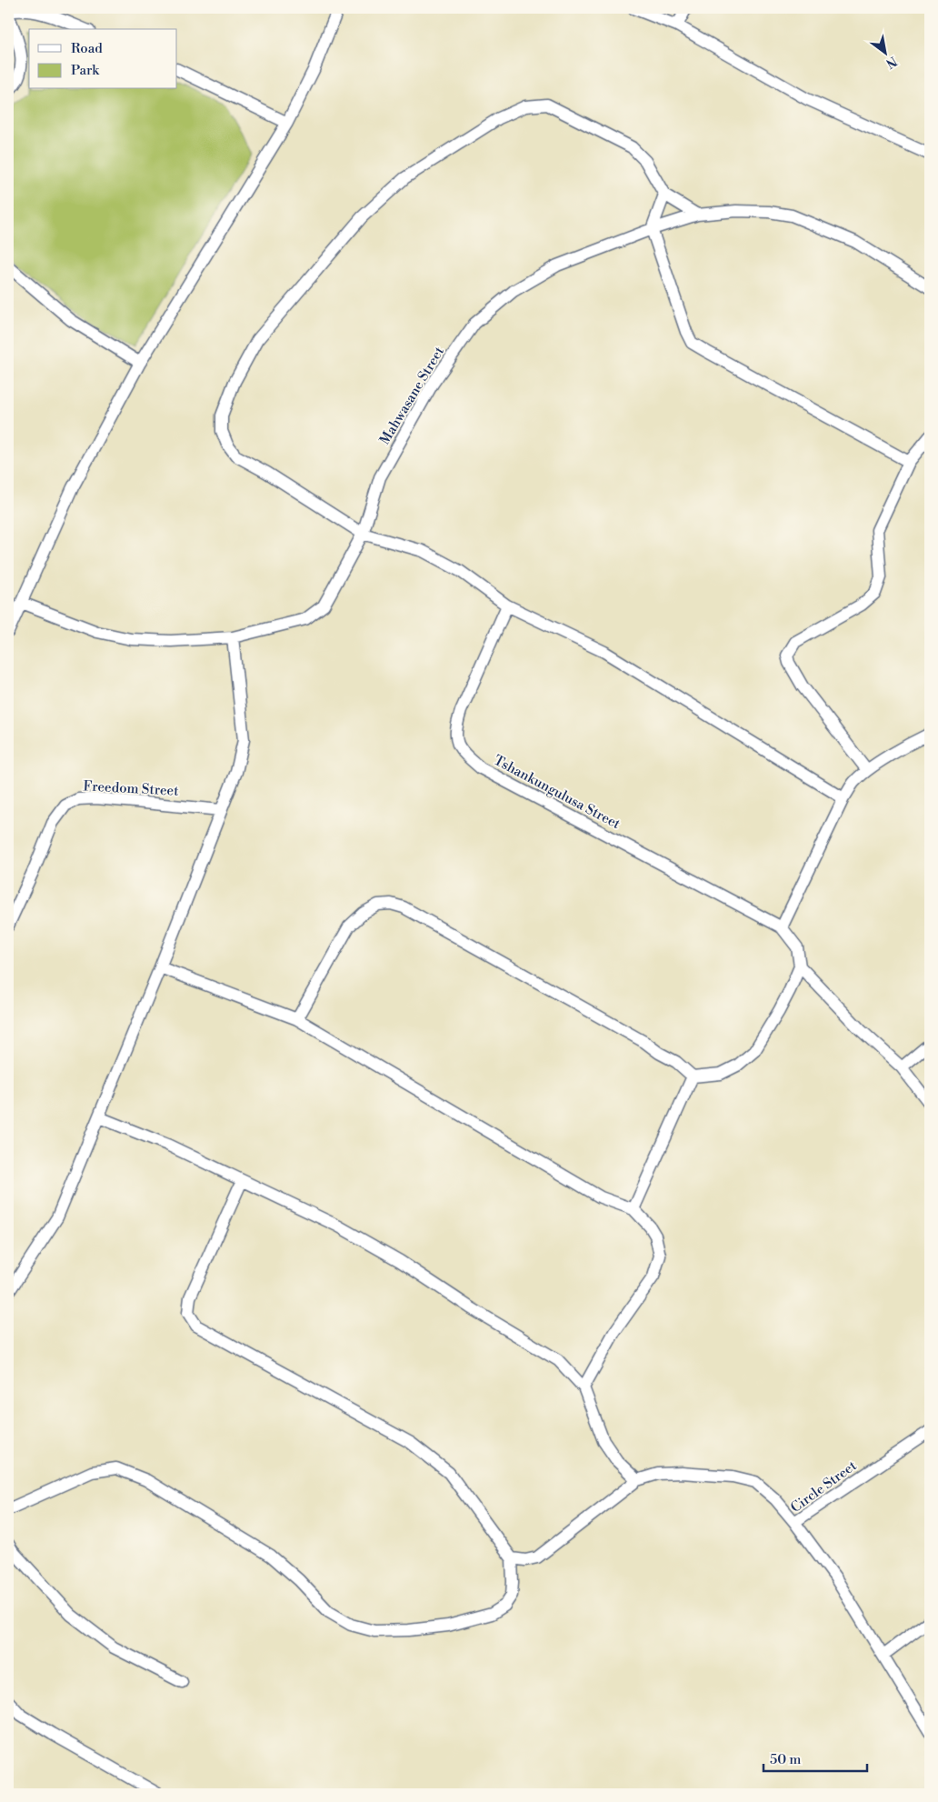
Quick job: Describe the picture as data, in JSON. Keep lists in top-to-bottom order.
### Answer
{
  "streets": {
    "street": [
      "Mahwasane Street",
      "Freedom Street",
      "Tshankungulusa Street",
      "Circle Street"
    ]
  },
  "legend": ["Road", "Park"],
  "scale_bar": "50 m",
  "north": "bottom right"
}
